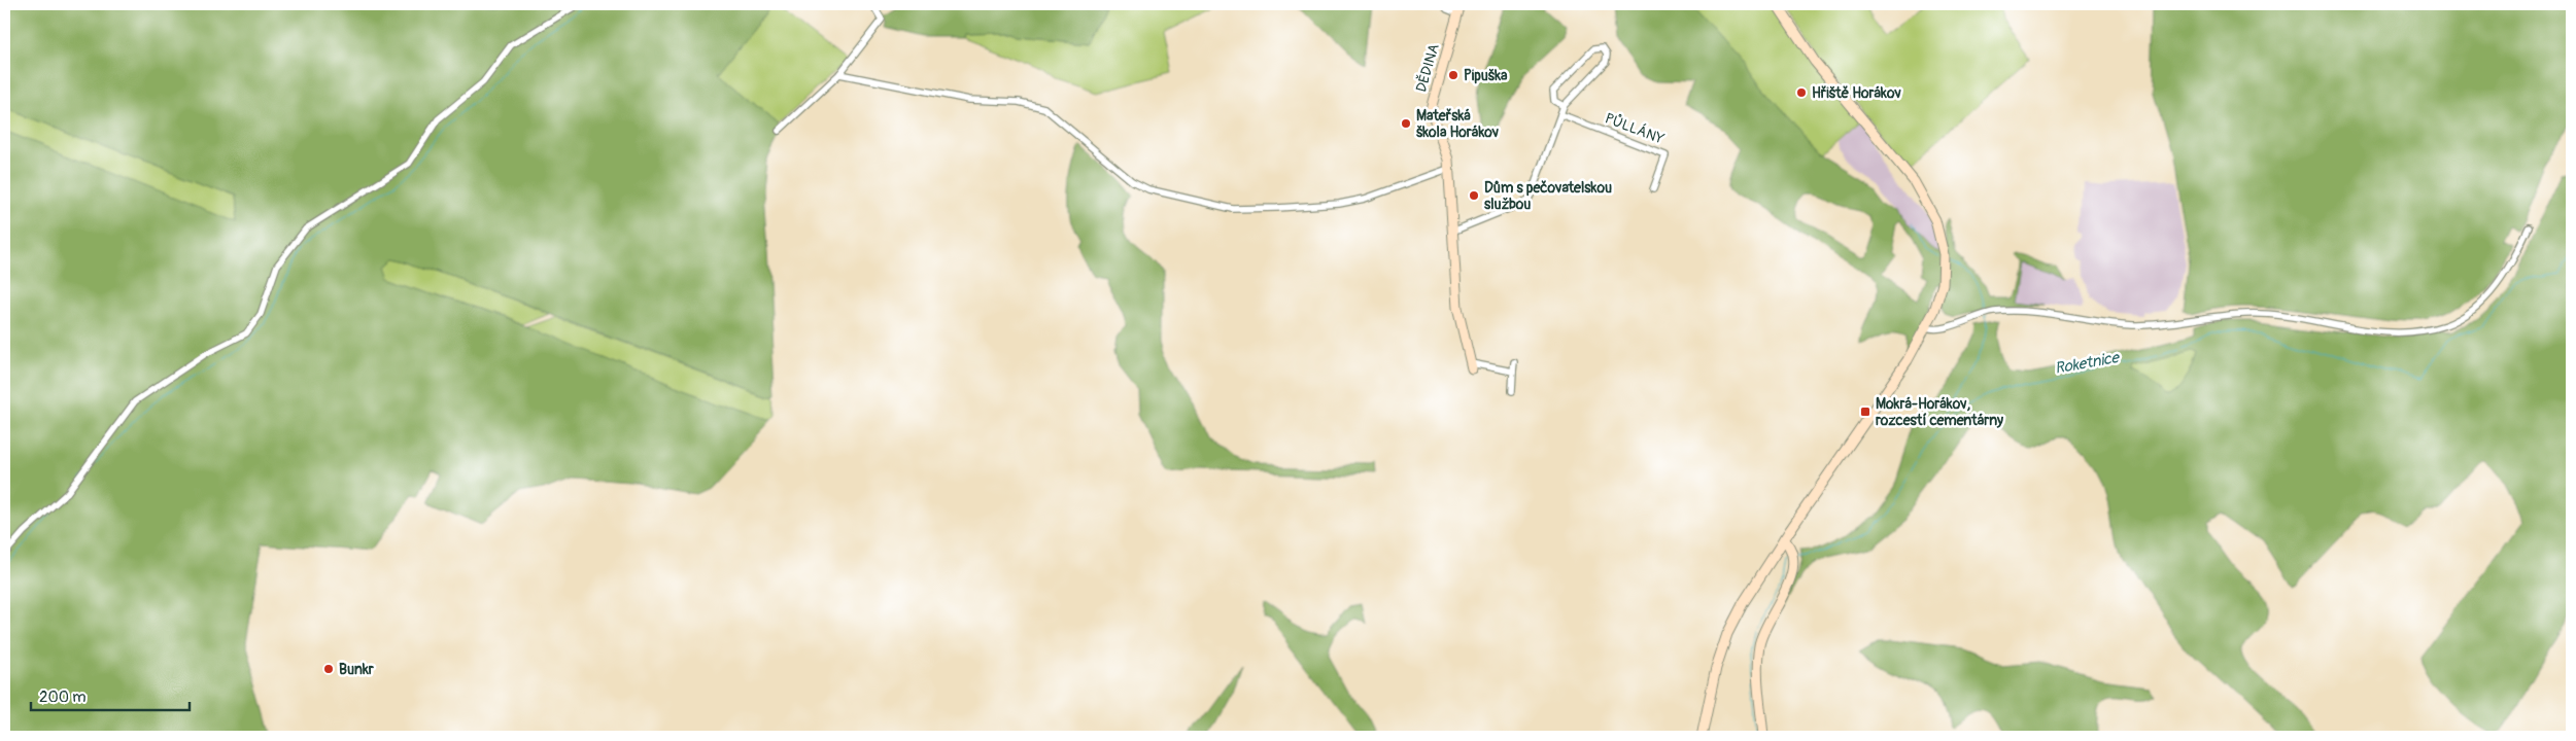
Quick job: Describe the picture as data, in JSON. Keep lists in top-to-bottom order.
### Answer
{
  "streets": {
    "street": ["DĚDINA", "PŮLLÁNY"]
  },
  "water": ["Roketnice"],
  "places": {
    "other": [
      "Pipuška",
      "Hřiště Horákov",
      "Mateřská škola Horákov",
      "Dům s pečovatelskou službou",
      "Bunkr"
    ],
    "transit": ["Mokrá-Horákov, rozcestí cementárny"]
  },
  "scale_bar": "200 m"
}
